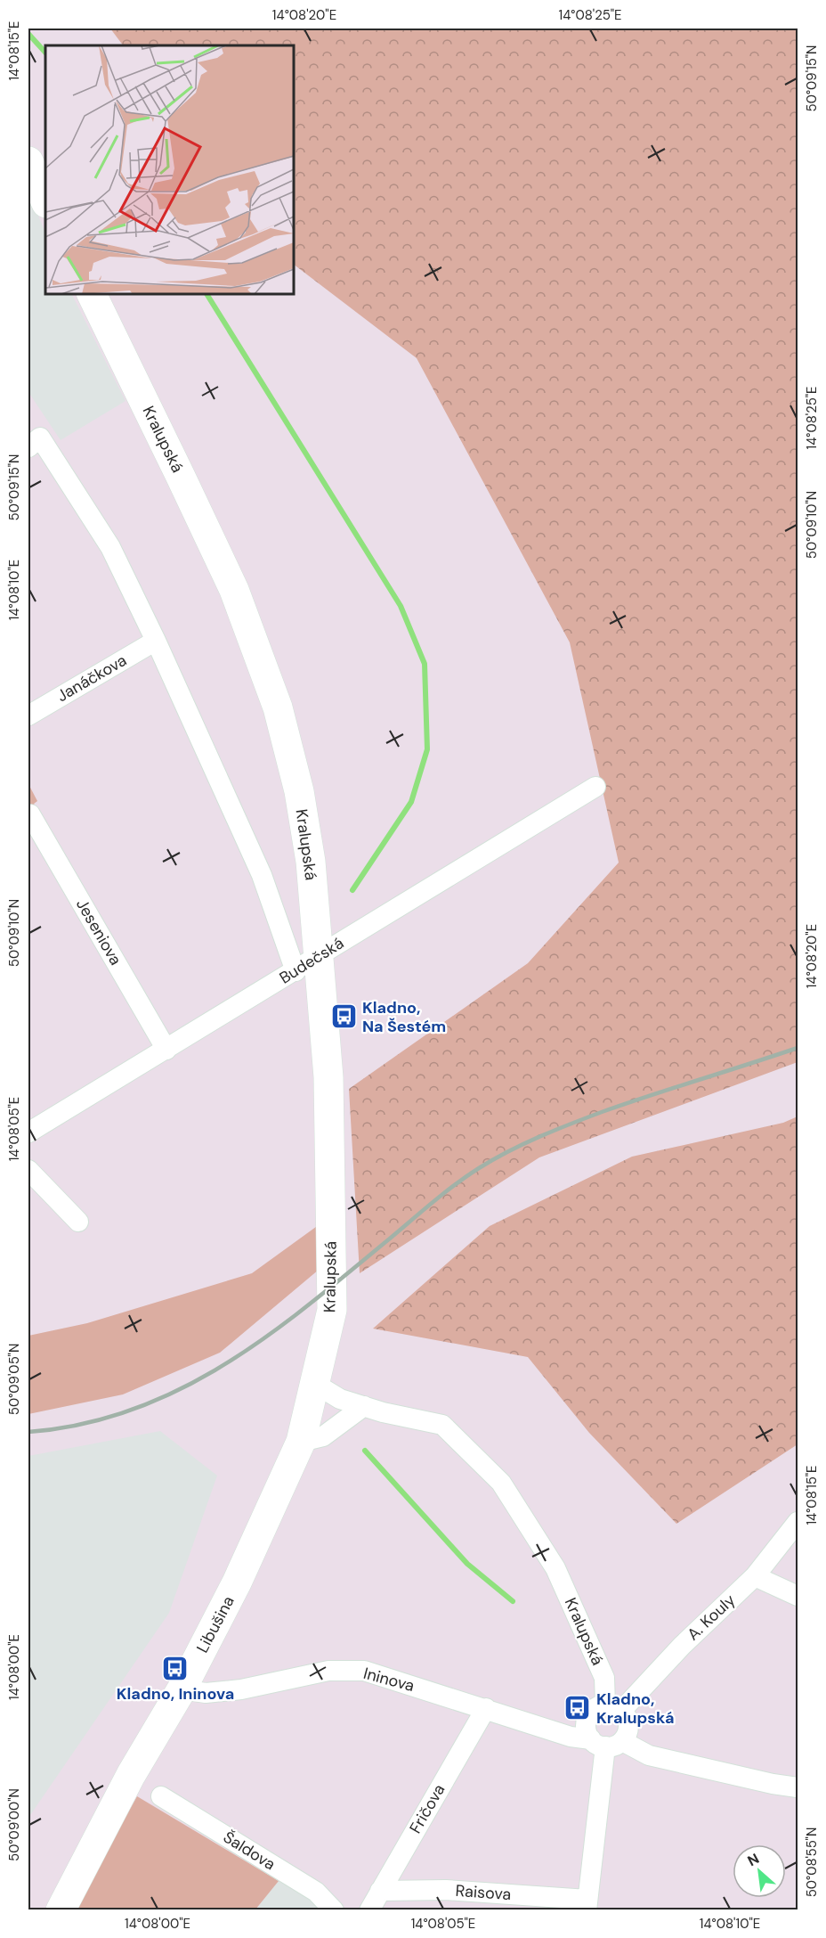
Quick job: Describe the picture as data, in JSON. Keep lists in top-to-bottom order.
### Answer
{
  "streets": {
    "main road": ["Kralupská", "Libušina"],
    "street": [
      "Janáčkova",
      "Jeseniova",
      "Budečská",
      "A. Kouly",
      "Ininova",
      "Fričova",
      "Šaldova",
      "Raisova"
    ]
  },
  "crossings": [
    ["Kralupská", "Janáčkova"],
    ["Kralupská", "Budečská"],
    ["Kralupská", "A. Kouly"],
    ["Kralupská", "Libušina"],
    ["Kralupská", "Ininova"],
    ["Jeseniova", "Budečská"],
    ["A. Kouly", "Ininova"],
    ["Libušina", "Ininova"],
    ["Ininova", "Fričova"],
    ["Fričova", "Raisova"]
  ],
  "places": {
    "bus stop": ["Kladno, Na Šestém", "Kladno, Ininova", "Kladno, Kralupská"]
  },
  "north": "top left",
  "coordinates": [
    "14°08'20\"E",
    "14°08'25\"E",
    "14°08'15\"E",
    "50°09'15\"N",
    "50°09'10\"N",
    "14°08'10\"E",
    "14°08'05\"E",
    "50°09'05\"N",
    "14°08'00\"E",
    "50°09'00\"N",
    "50°08'55\"N"
  ]
}
